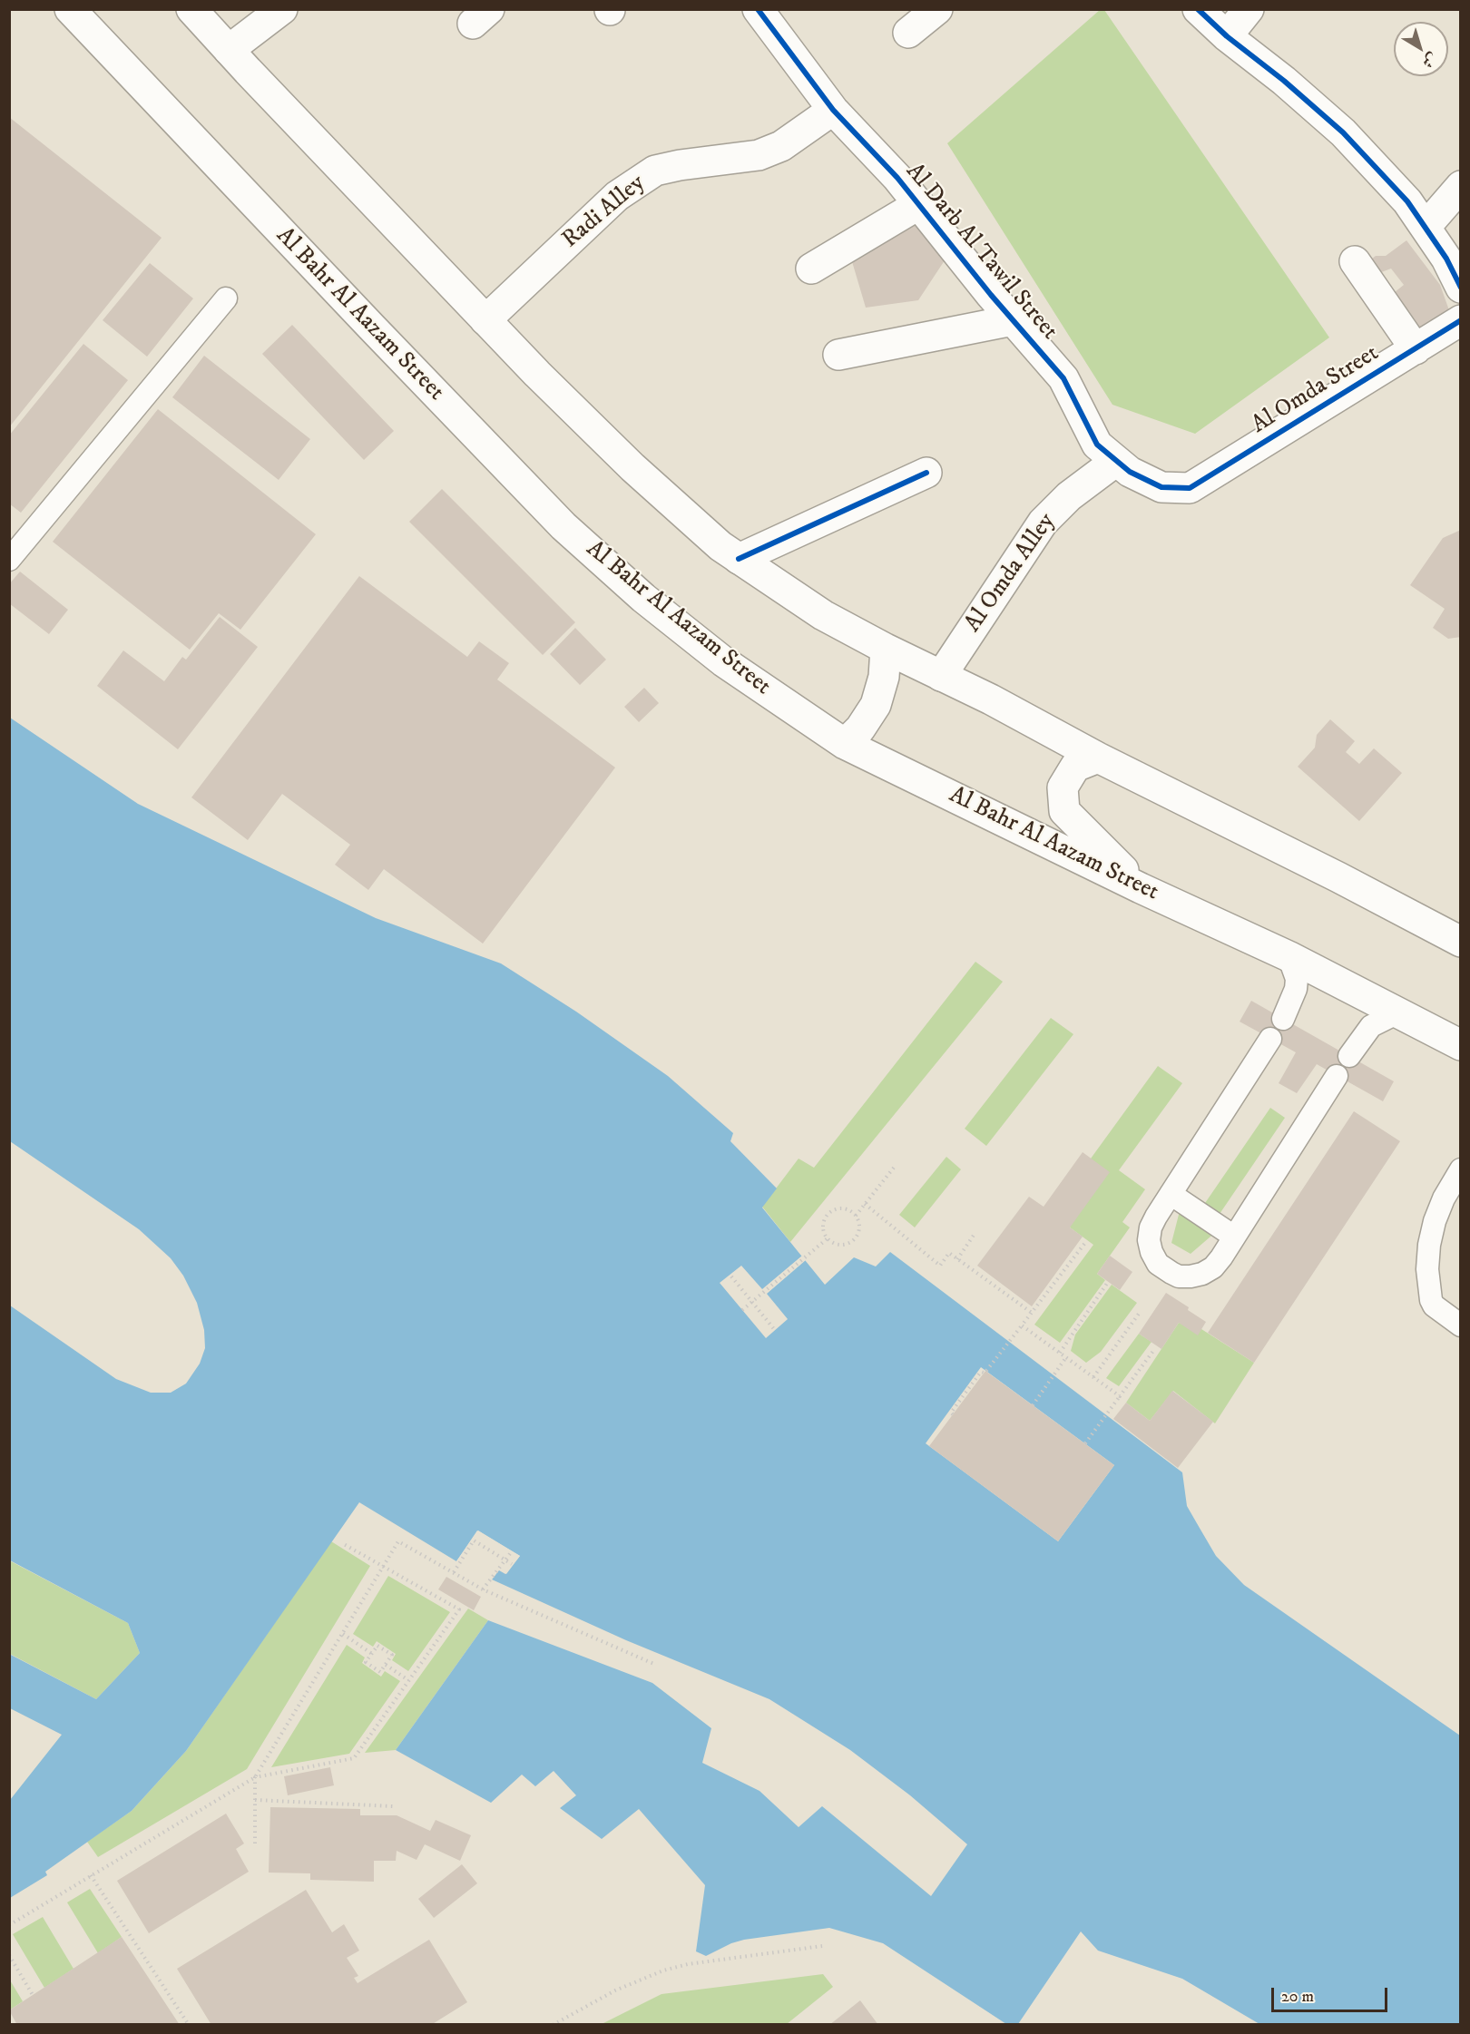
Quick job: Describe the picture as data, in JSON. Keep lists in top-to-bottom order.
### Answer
{
  "streets": {
    "main road": [
      "Radi Alley",
      "Al Darb Al Tawil Street",
      "Al Bahr Al Aazam Street",
      "Al Omda Street",
      "Al Omda Alley"
    ]
  },
  "crossings": [
    ["Radi Alley", "Al Darb Al Tawil Street"],
    ["Al Darb Al Tawil Street", "Al Omda Street"],
    ["Al Darb Al Tawil Street", "Al Omda Alley"]
  ],
  "scale_bar": "20 m",
  "north": "bottom right"
}
